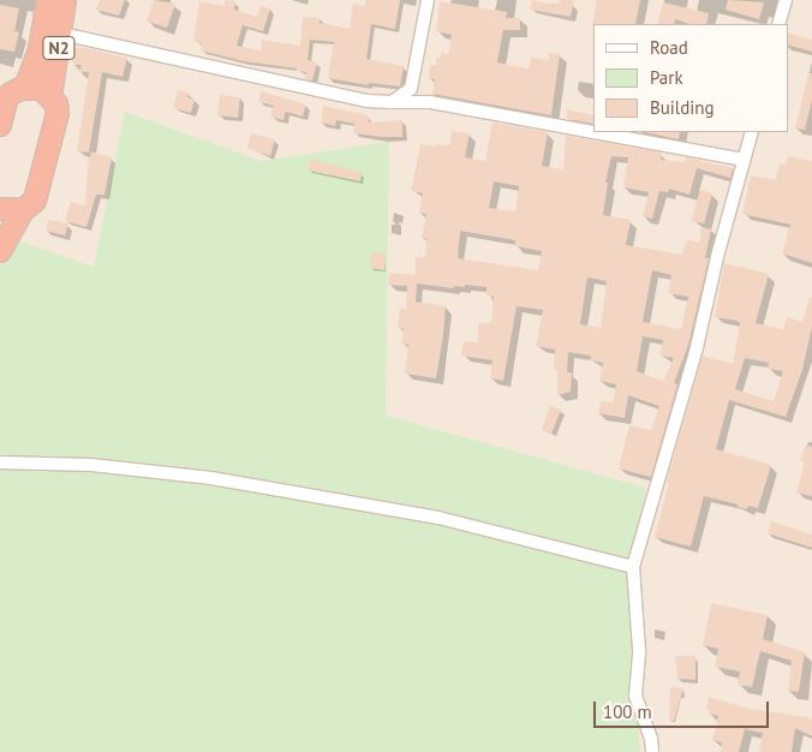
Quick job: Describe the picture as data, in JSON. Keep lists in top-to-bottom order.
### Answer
{
  "streets": {
    "highway": ["N2"]
  },
  "legend": ["Road", "Park", "Building"],
  "scale_bar": "100 m"
}
